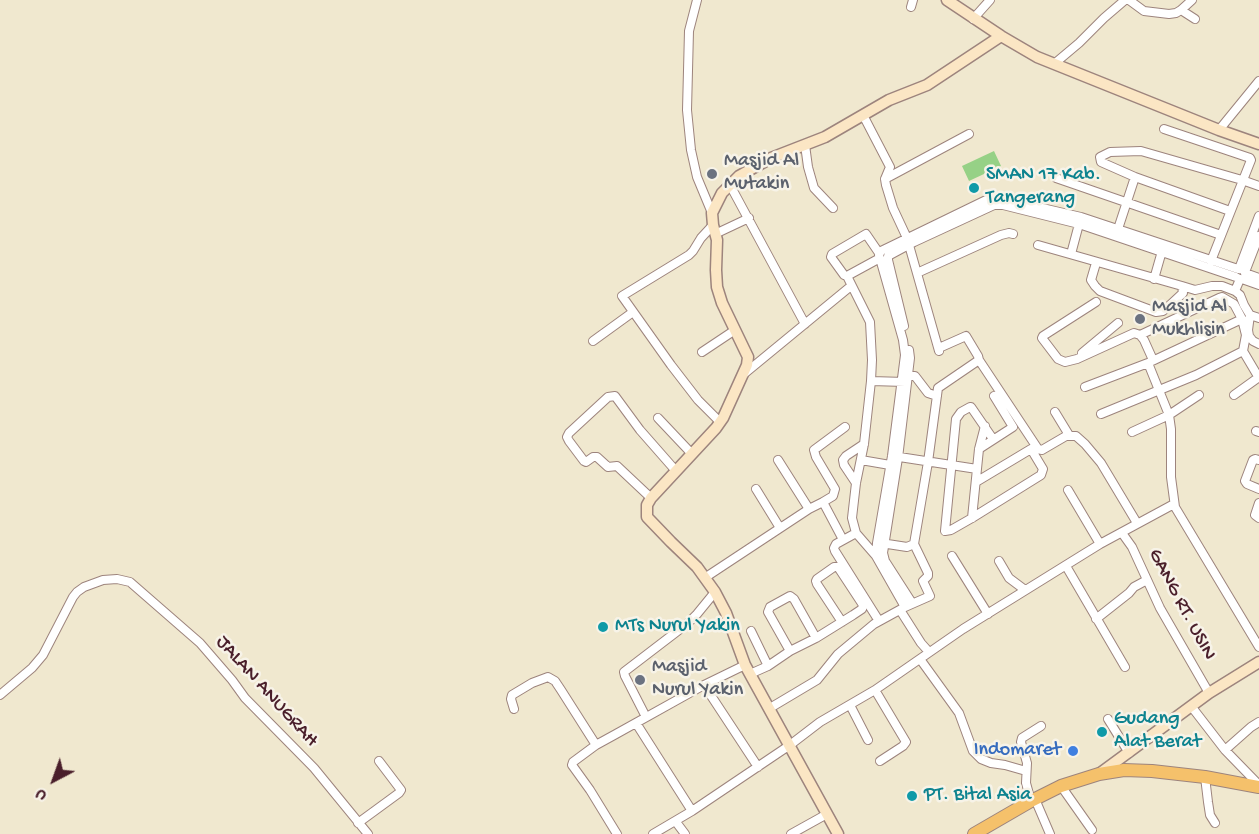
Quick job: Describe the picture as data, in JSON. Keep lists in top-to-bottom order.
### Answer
{
  "streets": {
    "street": ["GANG RT. USIN", "JALAN ANUGRAH"]
  },
  "places": [
    "Masjid Al Mutakin",
    "SMAN 17 Kab. Tangerang",
    "Masjid Al Mukhlisin",
    "MTs Nurul Yakin",
    "Masjid Nurul Yakin",
    "Gudang Alat Berat",
    "Indomaret",
    "PT. Bital Asia"
  ],
  "north": "bottom left"
}
